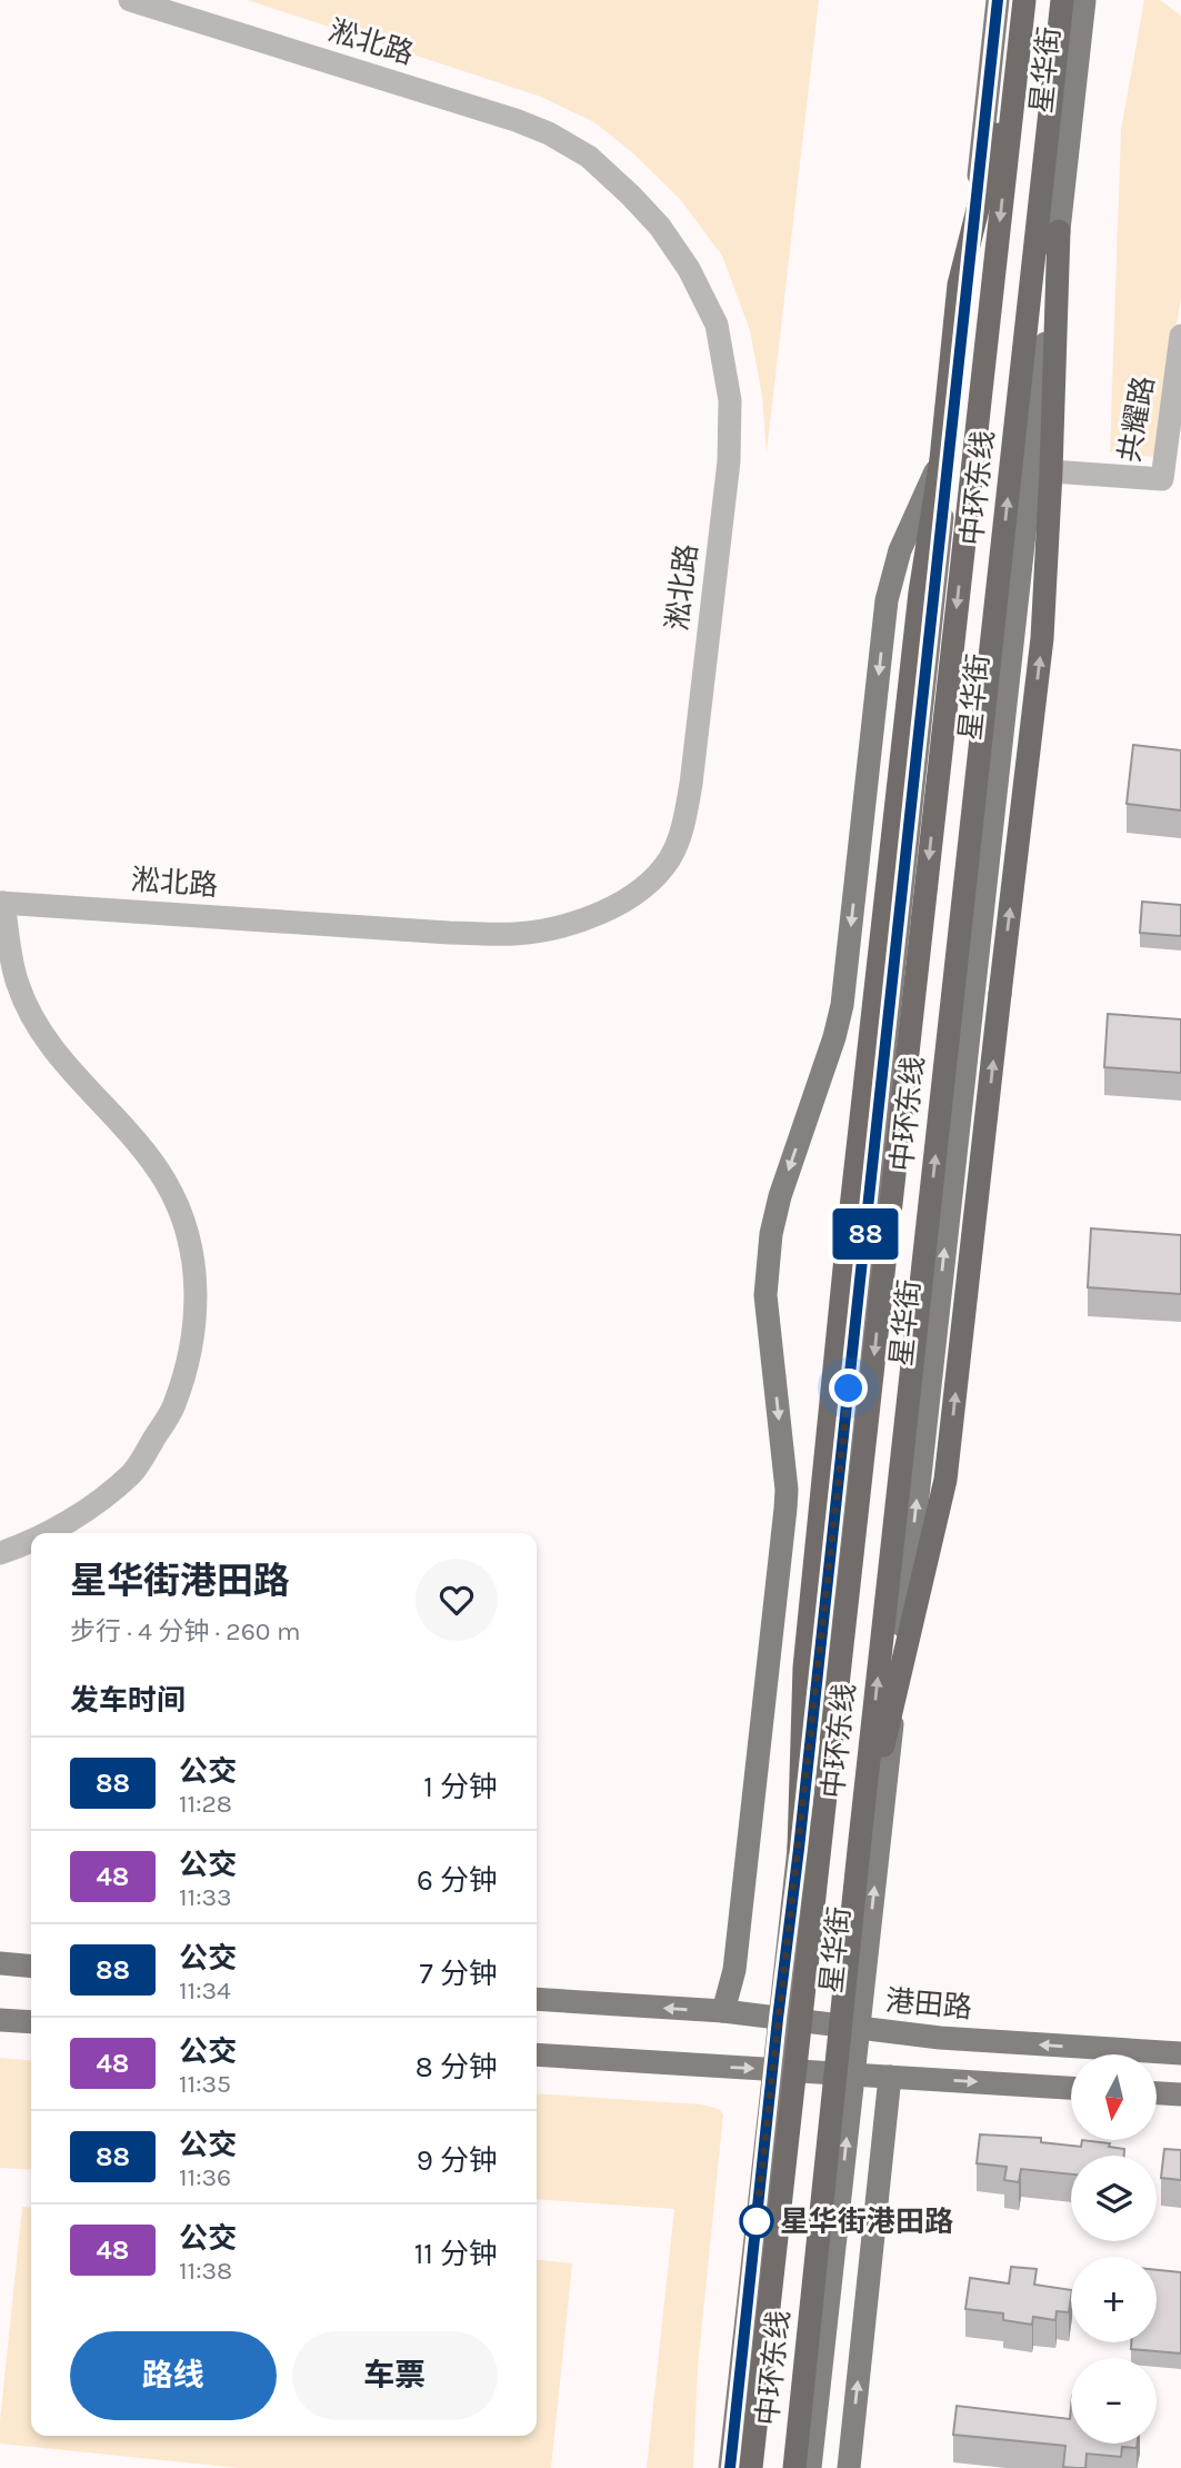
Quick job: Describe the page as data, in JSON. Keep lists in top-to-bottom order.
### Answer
{
  "streets": {
    "highway": ["中环东线"],
    "main road": ["星华街", "港田路"],
    "street": ["淞北路", "共耀路"]
  },
  "crossings": [
    ["星华街", "共耀路"],
    ["星华街", "港田路"]
  ],
  "places": ["星华街港田路"],
  "lines": ["bus line 88"],
  "north": "bottom",
  "page": {
    "on_map": "88",
    "heading": [
      ["星华街港田路", "步行 · 4 分钟 · 260 m"],
      "发车时间"
    ],
    "list": [
      {
        "mark": "88",
        "name": "公交",
        "note": "11:28",
        "value": "1 分钟"
      },
      {
        "mark": "48",
        "name": "公交",
        "note": "11:33",
        "value": "6 分钟"
      },
      {
        "mark": "88",
        "name": "公交",
        "note": "11:34",
        "value": "7 分钟"
      },
      {
        "mark": "48",
        "name": "公交",
        "note": "11:35",
        "value": "8 分钟"
      },
      {
        "mark": "88",
        "name": "公交",
        "note": "11:36",
        "value": "9 分钟"
      },
      {
        "mark": "48",
        "name": "公交",
        "note": "11:38",
        "value": "11 分钟"
      }
    ],
    "map_buttons": ["+", "−"],
    "buttons": ["路线", "车票"]
  }
}
